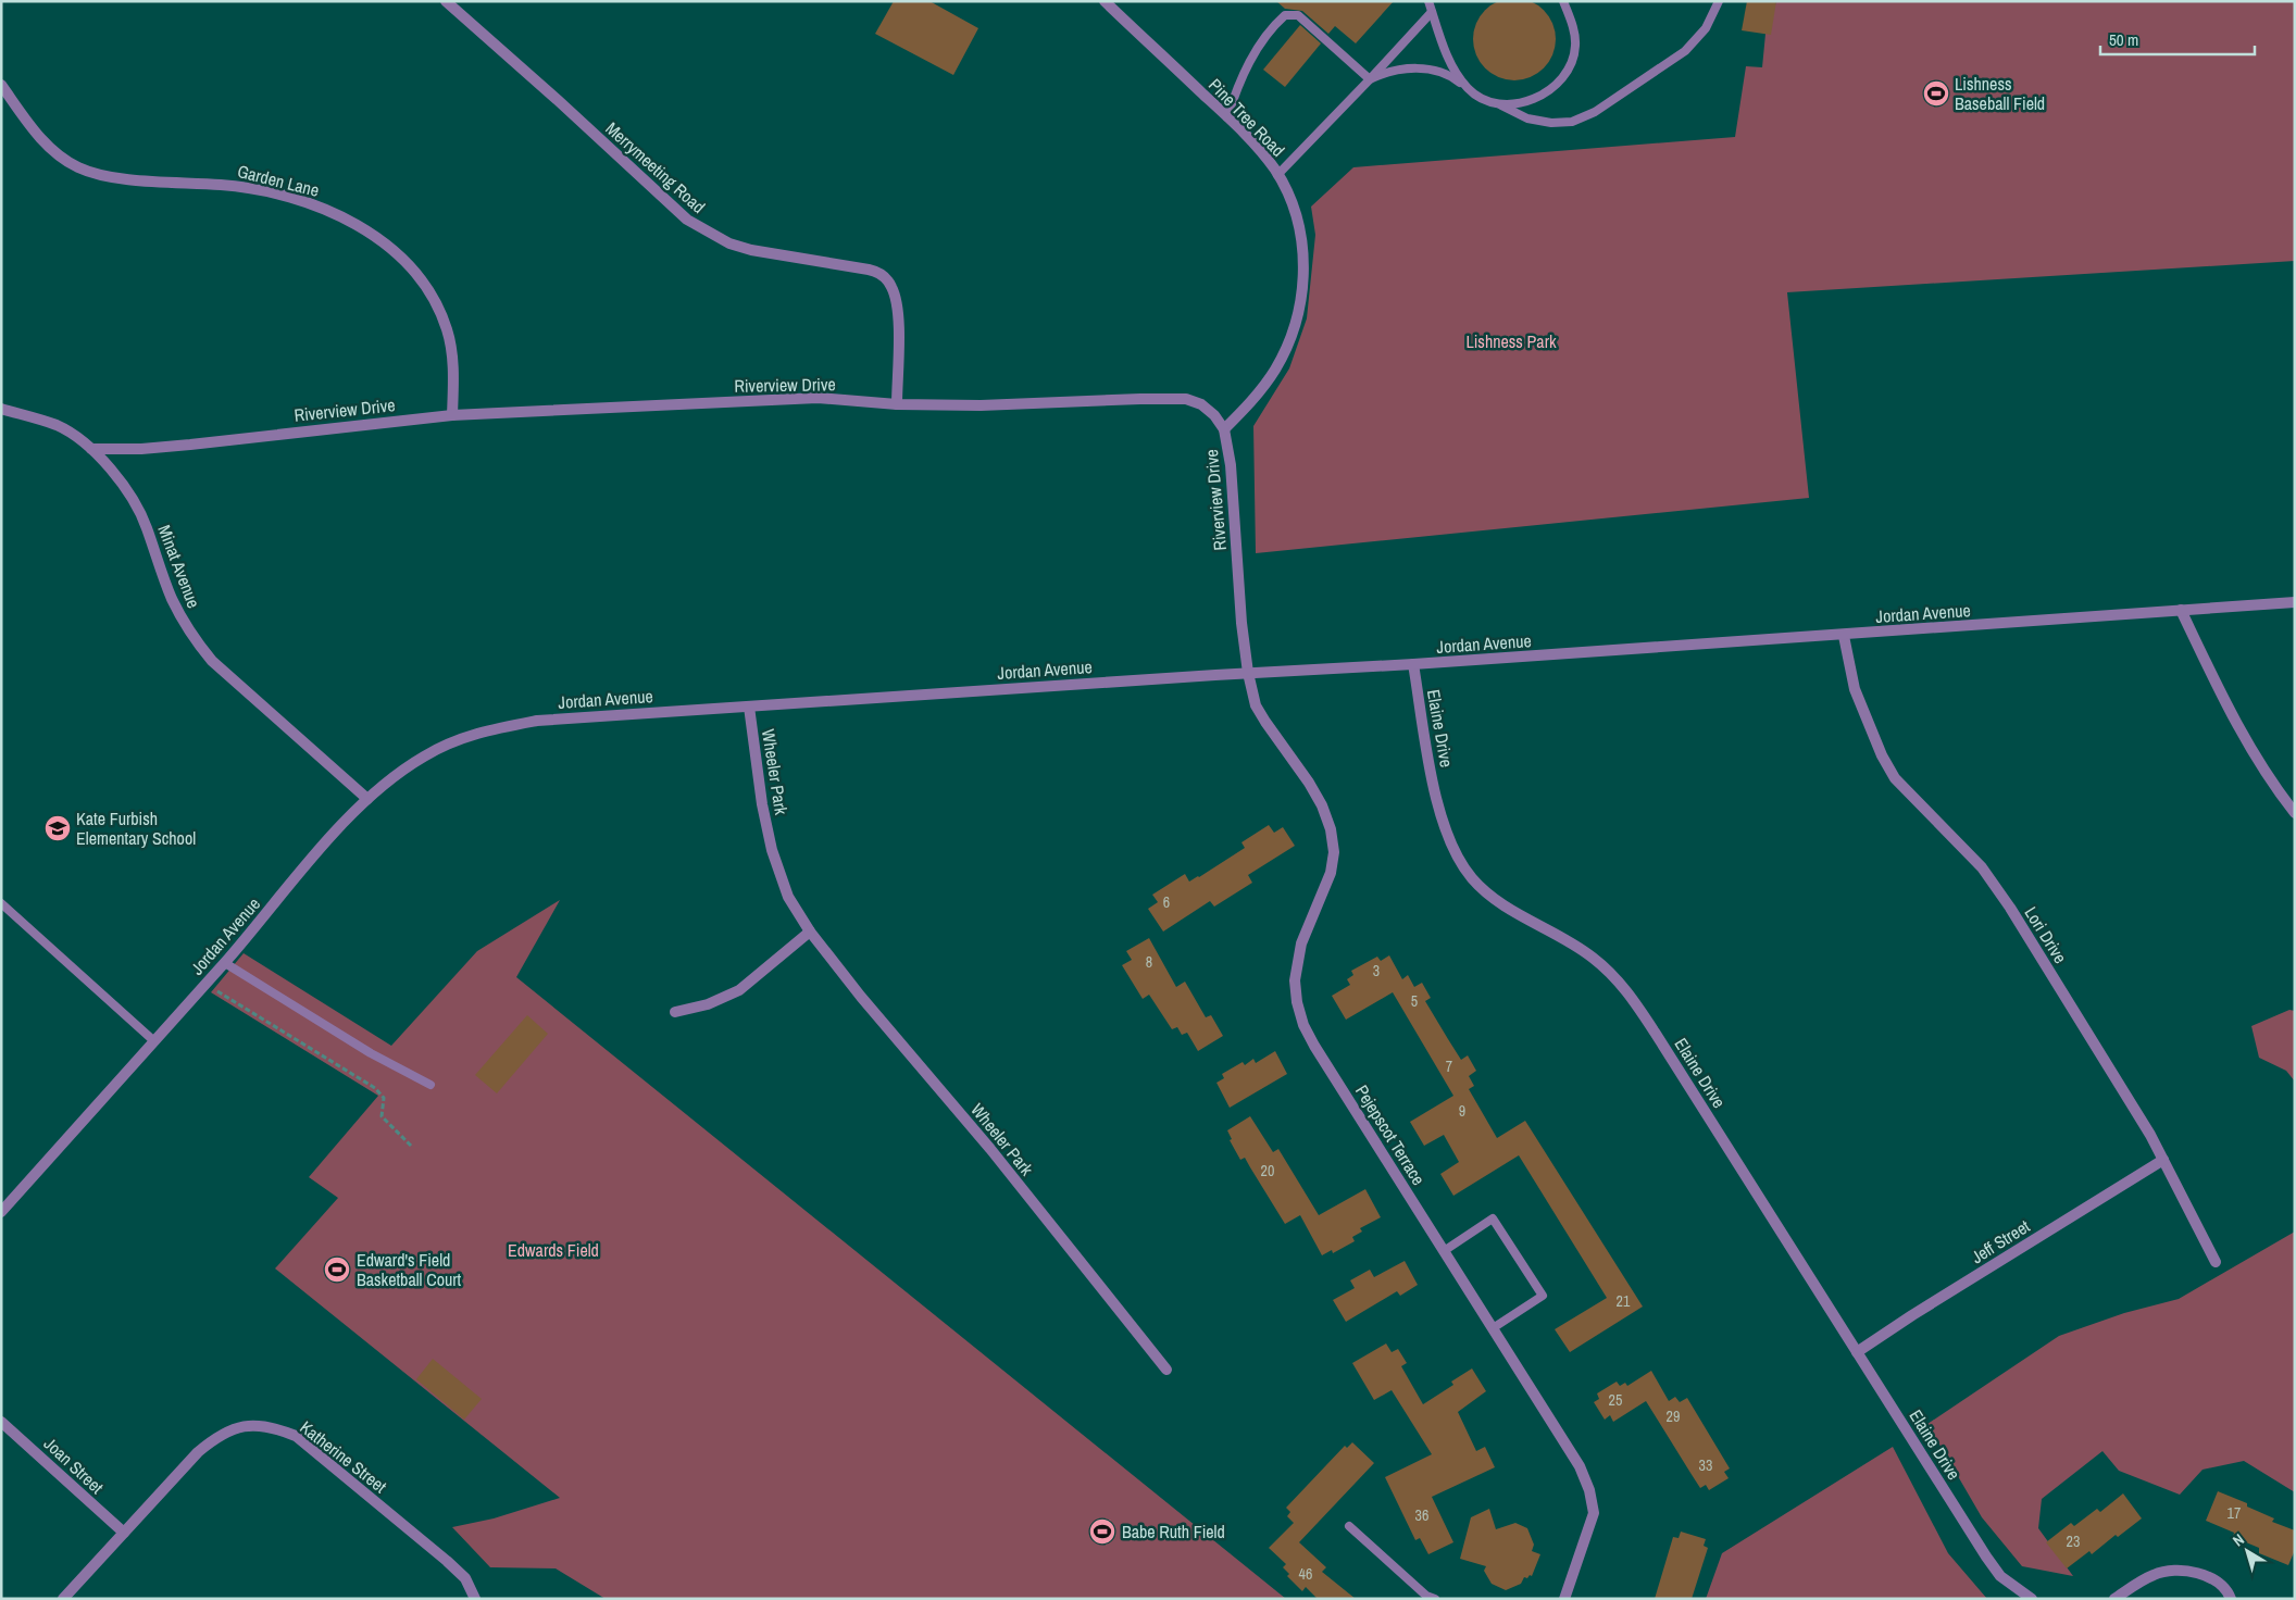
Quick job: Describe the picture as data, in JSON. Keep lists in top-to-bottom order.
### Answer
{
  "streets": {
    "street": [
      "Pine Tree Road",
      "Merrymeeting Road",
      "Garden Lane",
      "Riverview Drive",
      "Minat Avenue",
      "Jordan Avenue",
      "Elaine Drive",
      "Wheeler Park",
      "Lori Drive",
      "Pejepscot Terrace",
      "Jeff Street",
      "Katherine Street",
      "Joan Street"
    ]
  },
  "crossings": [
    ["Pine Tree Road", "Riverview Drive"],
    ["Merrymeeting Road", "Riverview Drive"],
    ["Garden Lane", "Riverview Drive"],
    ["Riverview Drive", "Minat Avenue"],
    ["Riverview Drive", "Jordan Avenue"],
    ["Riverview Drive", "Pejepscot Terrace"],
    ["Minat Avenue", "Jordan Avenue"],
    ["Jordan Avenue", "Elaine Drive"],
    ["Jordan Avenue", "Wheeler Park"],
    ["Jordan Avenue", "Lori Drive"],
    ["Jordan Avenue", "Pejepscot Terrace"],
    ["Elaine Drive", "Jeff Street"],
    ["Lori Drive", "Jeff Street"],
    ["Katherine Street", "Joan Street"]
  ],
  "parks": ["Lishness Park", "Edwards Field"],
  "places": {
    "sports": ["Lishness Baseball Field", "Edward's Field Basketball Court", "Babe Ruth Field"],
    "school or university": ["Kate Furbish Elementary School"]
  },
  "house_numbers": [
    "6",
    "8",
    "3",
    "5",
    "7",
    "9",
    "20",
    "21",
    "25",
    "29",
    "33",
    "17",
    "36",
    "23",
    "46"
  ],
  "scale_bar": "50 m",
  "north": "top left"
}
